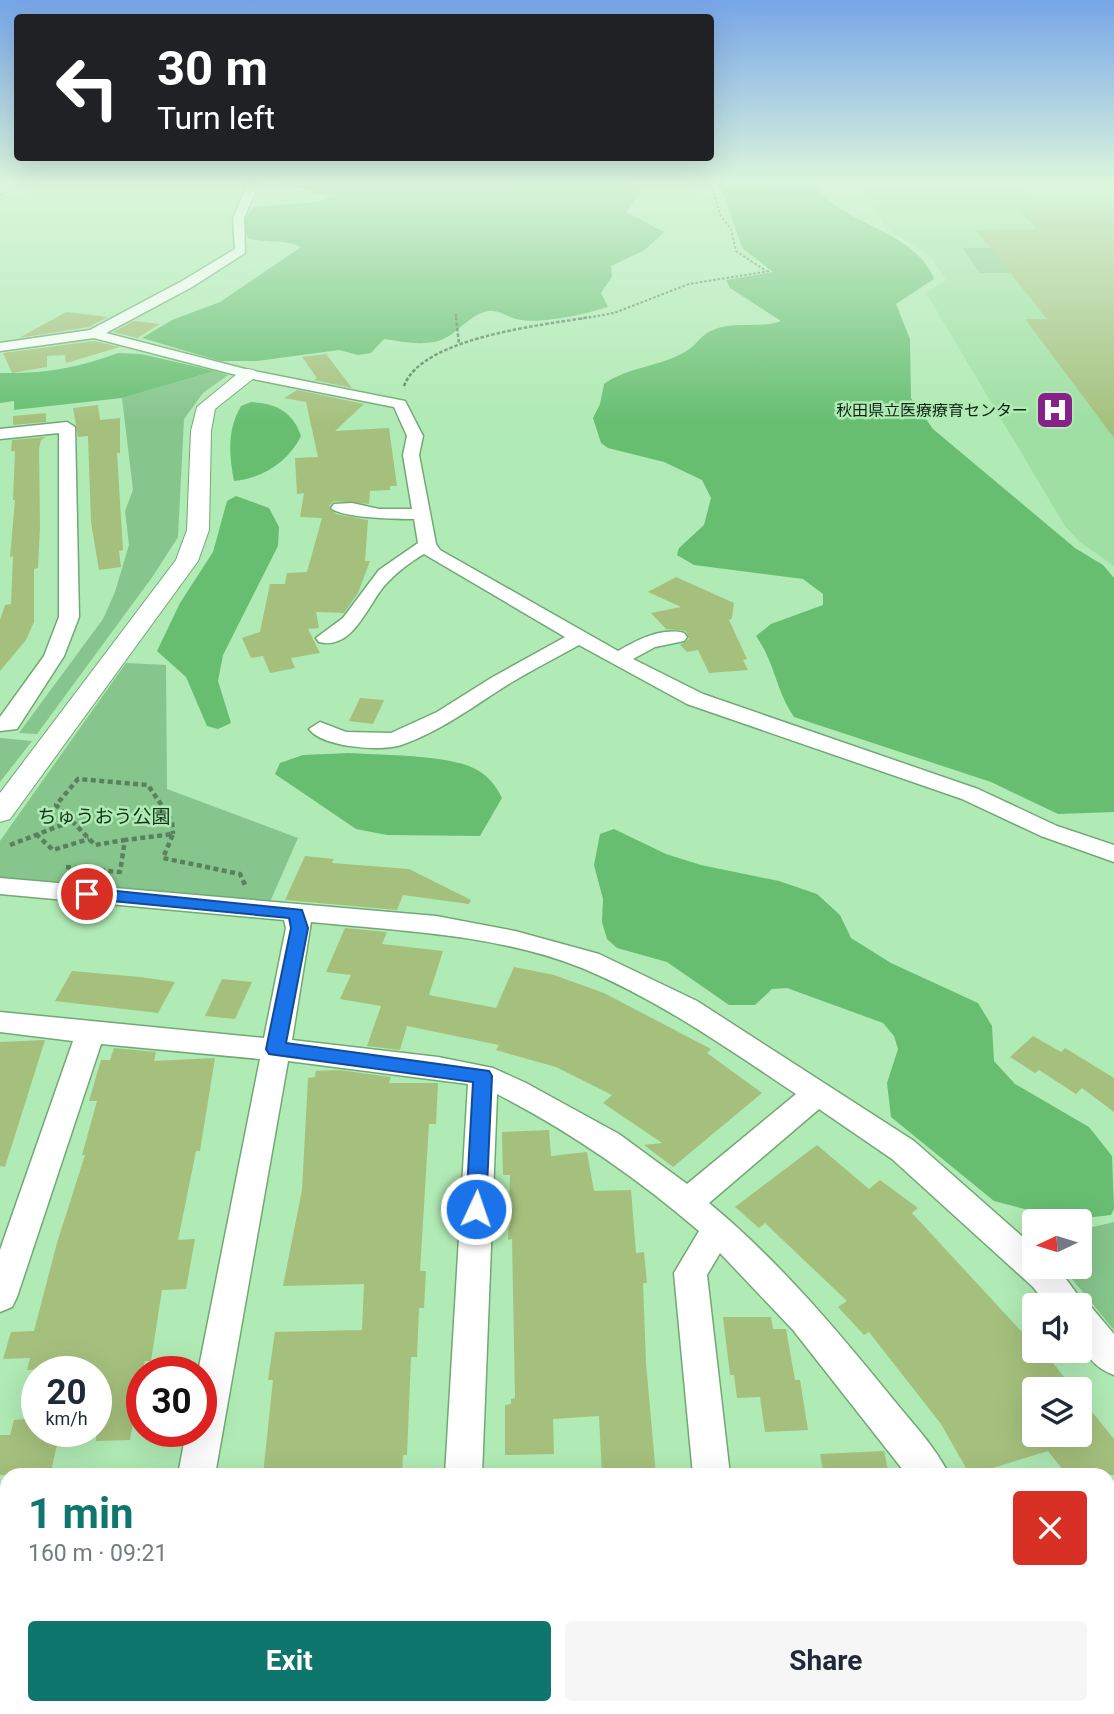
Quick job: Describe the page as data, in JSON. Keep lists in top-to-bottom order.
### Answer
{
  "parks": ["ちゅうおう公園"],
  "places": {
    "hospital": ["秋田県立医療療育センター"]
  },
  "north": "left",
  "page": {
    "turn": ["30 m", "Turn left"],
    "speed": "20 km/h",
    "limit": "30",
    "heading": ["1 min", "160 m · 09:21"],
    "buttons": ["Exit", "Share"]
  }
}
